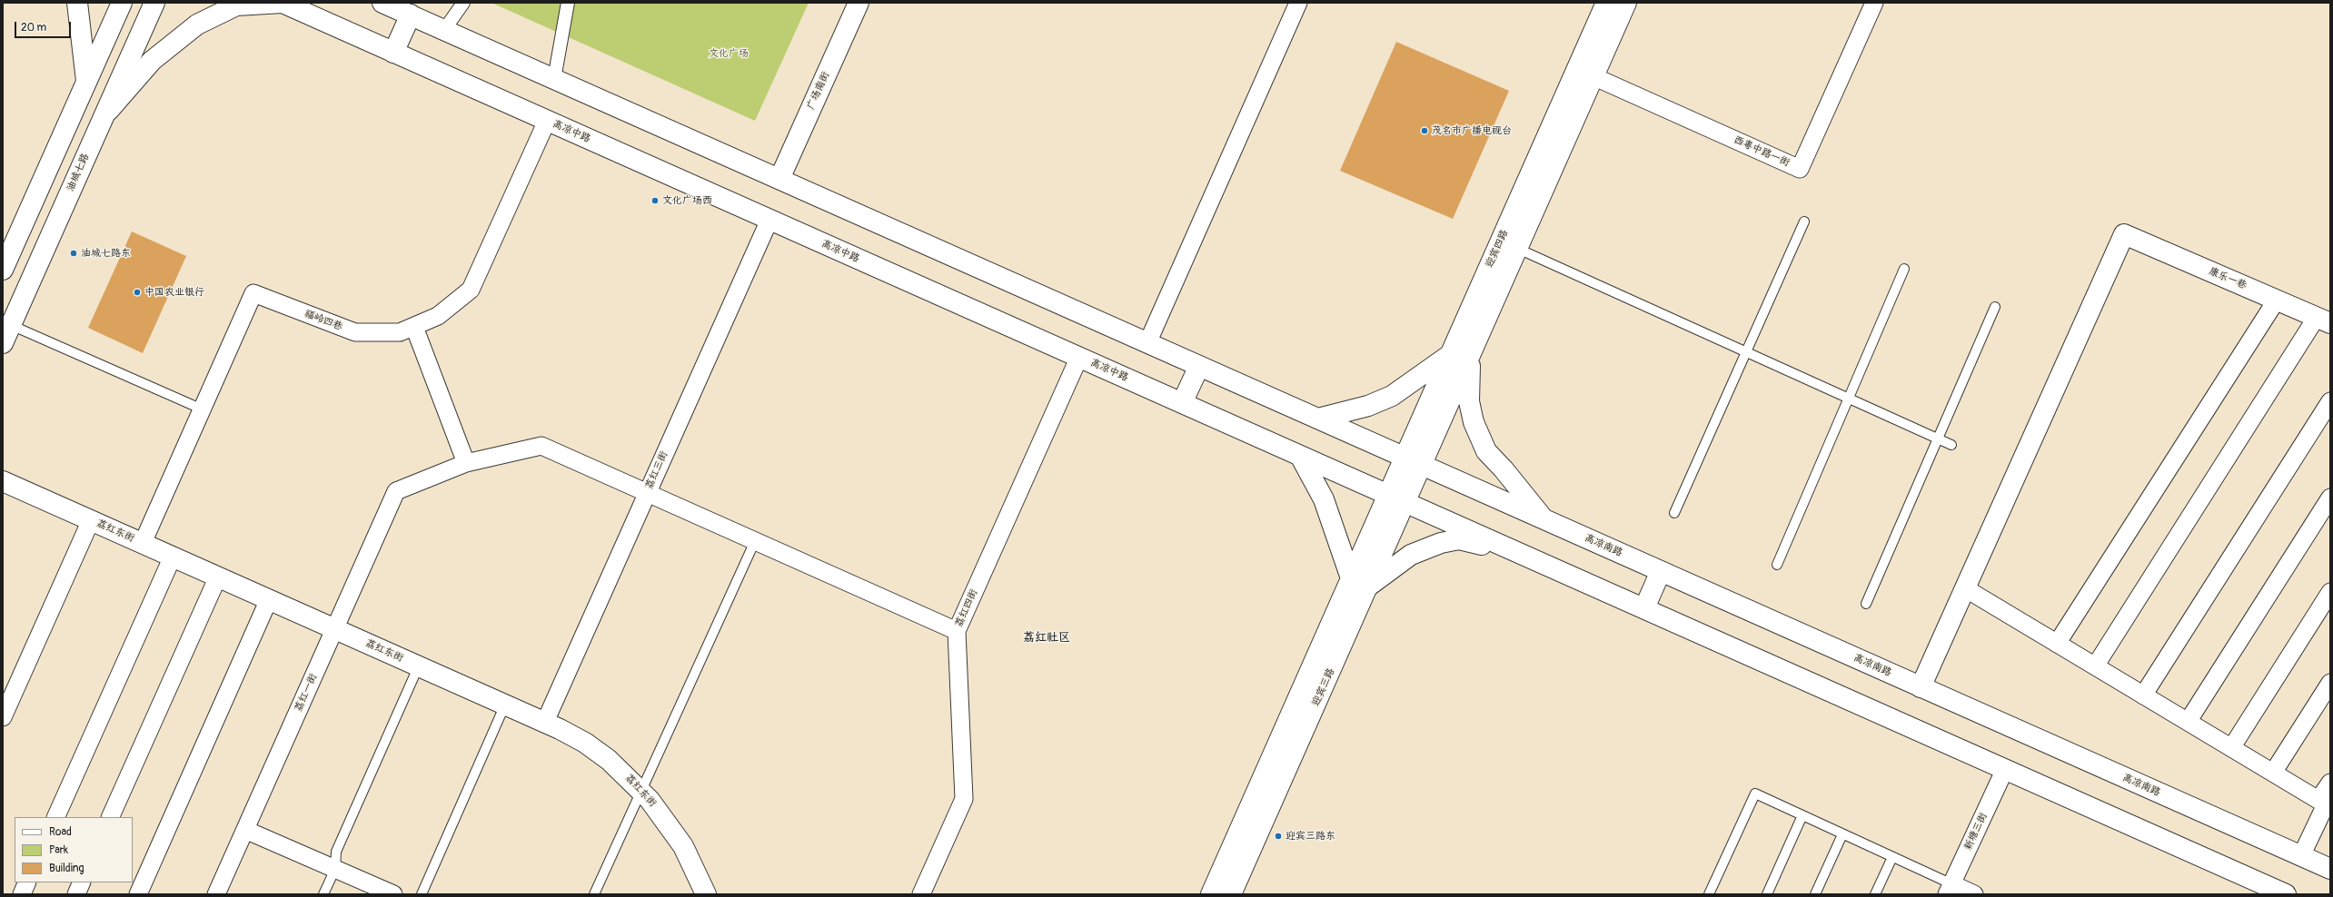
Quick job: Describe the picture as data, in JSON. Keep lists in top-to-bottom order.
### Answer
{
  "streets": {
    "main road": [
      "广场南街",
      "高凉中路",
      "油城七路",
      "迎宾四路",
      "康乐一巷",
      "荔红东街",
      "高凉南路",
      "迎宾三路"
    ],
    "street": [
      "西粤中路一街",
      "福岭四巷",
      "荔红三街",
      "荔红四街",
      "荔红一街",
      "新塘三街"
    ]
  },
  "crossings": [
    ["高凉中路", "福岭四巷"],
    ["高凉中路", "荔红三街"],
    ["高凉中路", "荔红四街"],
    ["高凉中路", "迎宾三路"],
    ["西粤中路一街", "迎宾四路"],
    ["迎宾四路", "高凉南路"],
    ["迎宾四路", "迎宾三路"],
    ["福岭四巷", "荔红东街"],
    ["荔红三街", "荔红东街"],
    ["荔红东街", "荔红一街"],
    ["高凉南路", "迎宾三路"]
  ],
  "districts": ["荔红社区"],
  "parks": ["文化广场"],
  "places": [
    "茂名市广播电视台",
    "文化广场西",
    "油城七路东",
    "中国农业银行",
    "迎宾三路东"
  ],
  "legend": ["Road", "Park", "Building"],
  "scale_bar": "20 m"
}
